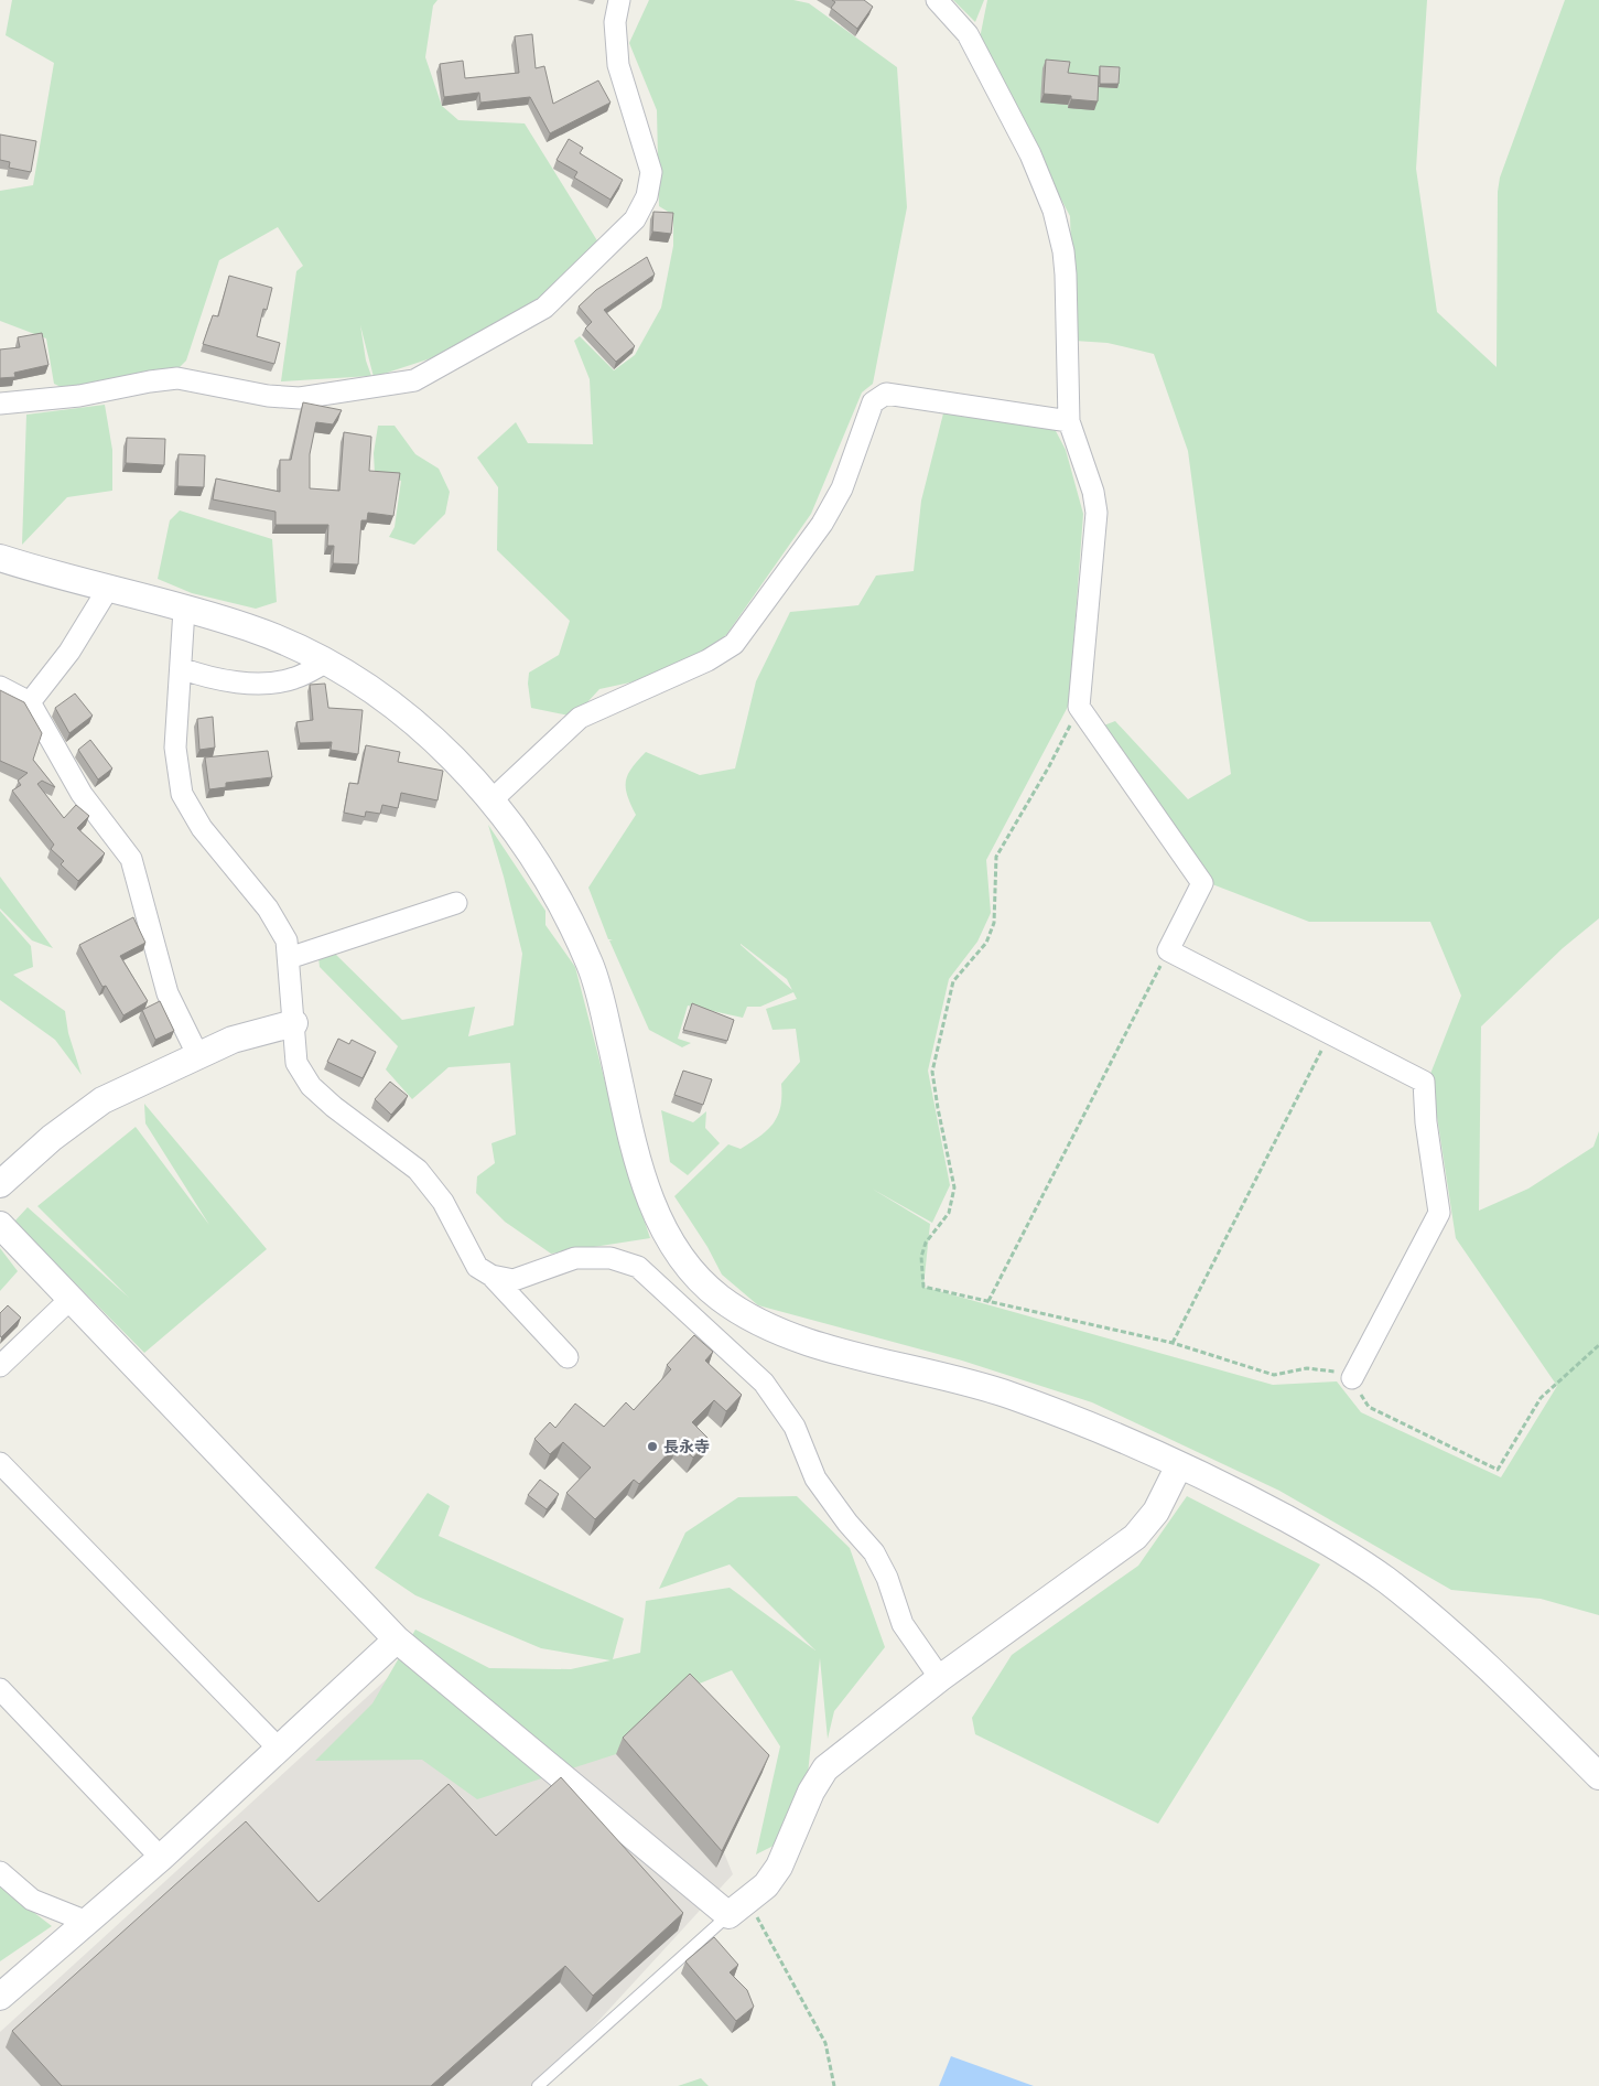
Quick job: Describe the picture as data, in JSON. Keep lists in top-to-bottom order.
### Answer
{
  "places": ["長永寺"]
}
